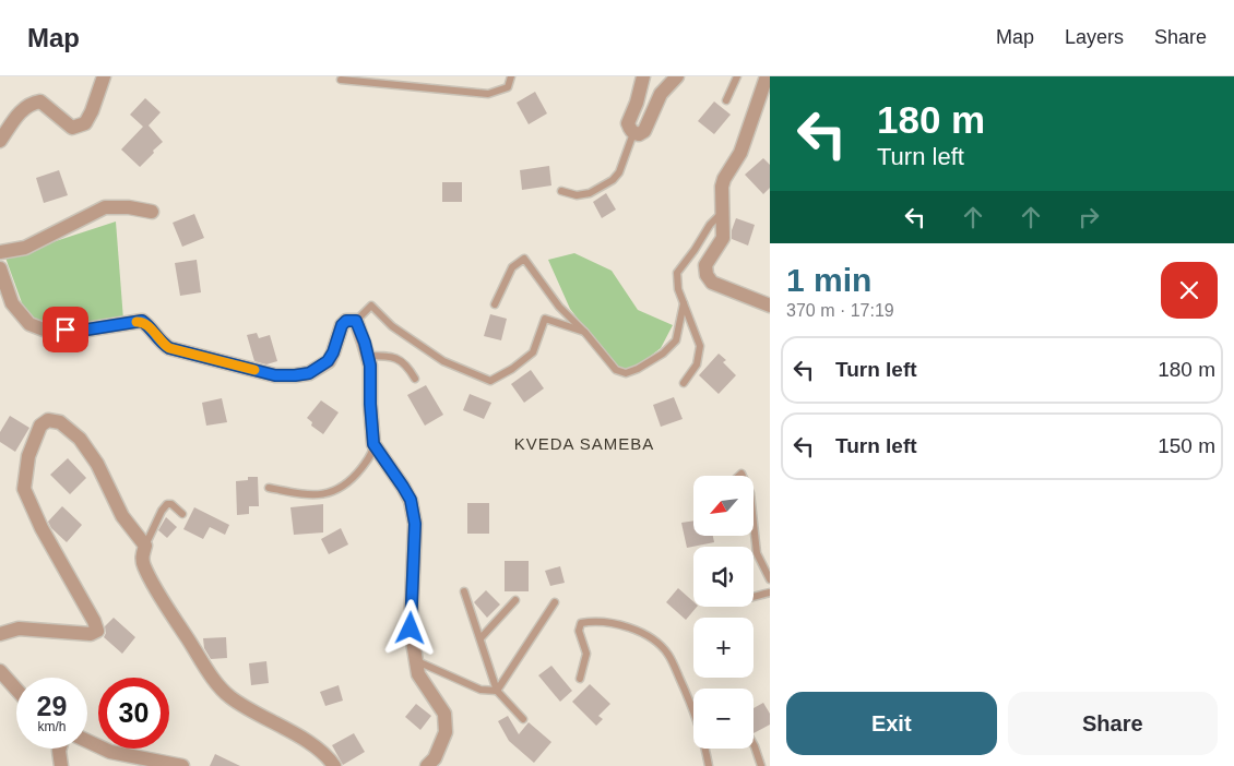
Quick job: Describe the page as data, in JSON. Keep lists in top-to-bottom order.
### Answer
{
  "districts": ["KVEDA SAMEBA"],
  "north": "bottom left",
  "page": {
    "header": "Map",
    "nav": ["Map", "Layers", "Share"],
    "turn": ["180 m", "Turn left"],
    "heading": ["1 min", "370 m · 17:19"],
    "list": [
      {
        "name": "Turn left",
        "value": "180 m"
      },
      {
        "name": "Turn left",
        "value": "150 m"
      }
    ],
    "map_buttons": ["+", "−"],
    "speed": "29 km/h",
    "limit": "30",
    "buttons": ["Exit", "Share"]
  }
}
